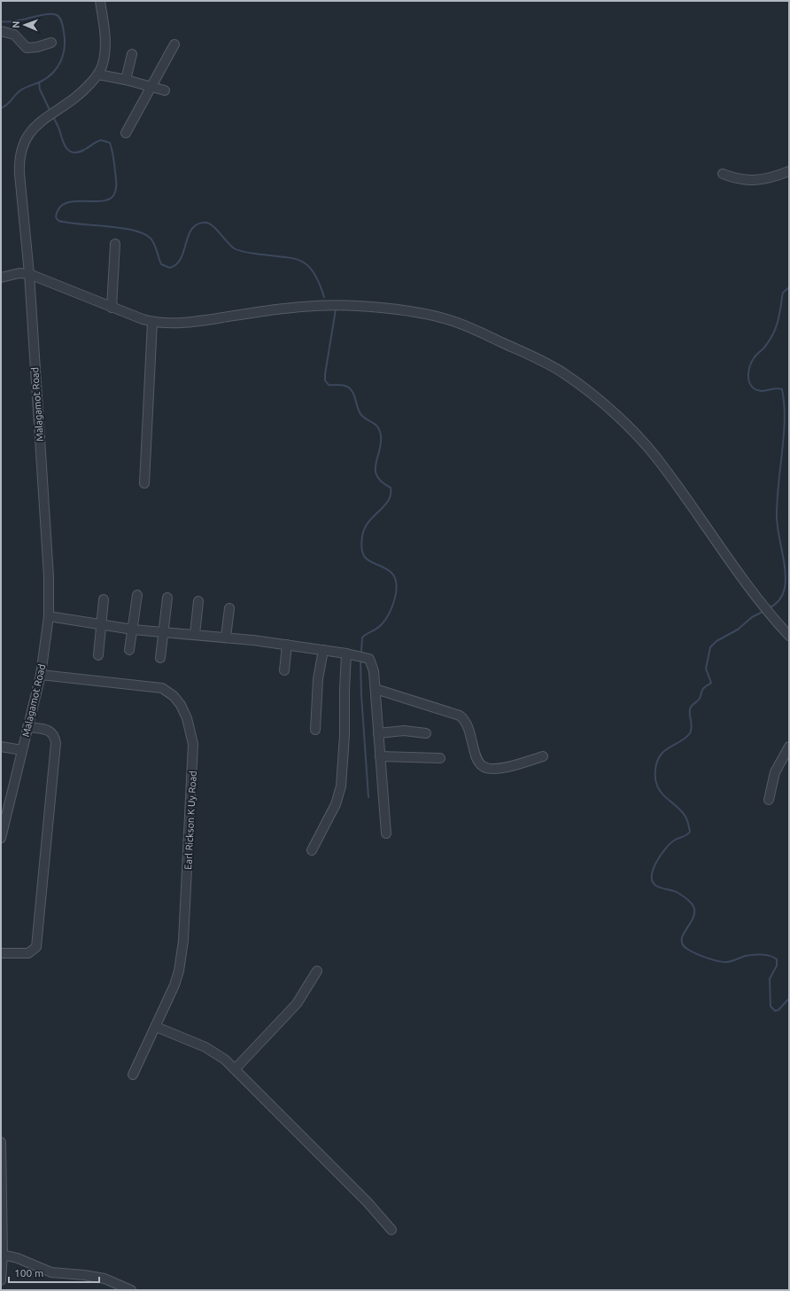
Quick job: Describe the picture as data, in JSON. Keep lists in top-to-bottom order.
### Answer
{
  "streets": {
    "street": ["Malagamot Road", "Earl Rickson K Uy Road"]
  },
  "crossings": [
    ["Malagamot Road", "Earl Rickson K Uy Road"]
  ],
  "scale_bar": "100 m",
  "north": "left"
}
